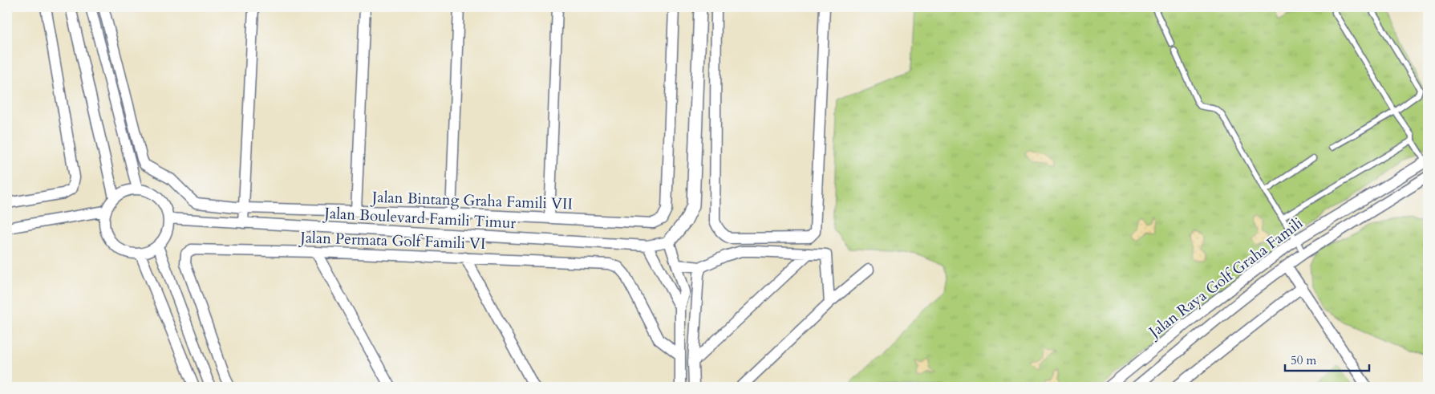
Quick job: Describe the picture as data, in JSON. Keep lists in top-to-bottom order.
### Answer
{
  "streets": {
    "street": [
      "Jalan Bintang Graha Famili VII",
      "Jalan Boulevard Famili Timur",
      "Jalan Permata Golf Famili VI",
      "Jalan Raya Golf Graha Famili"
    ]
  },
  "scale_bar": "50 m"
}
